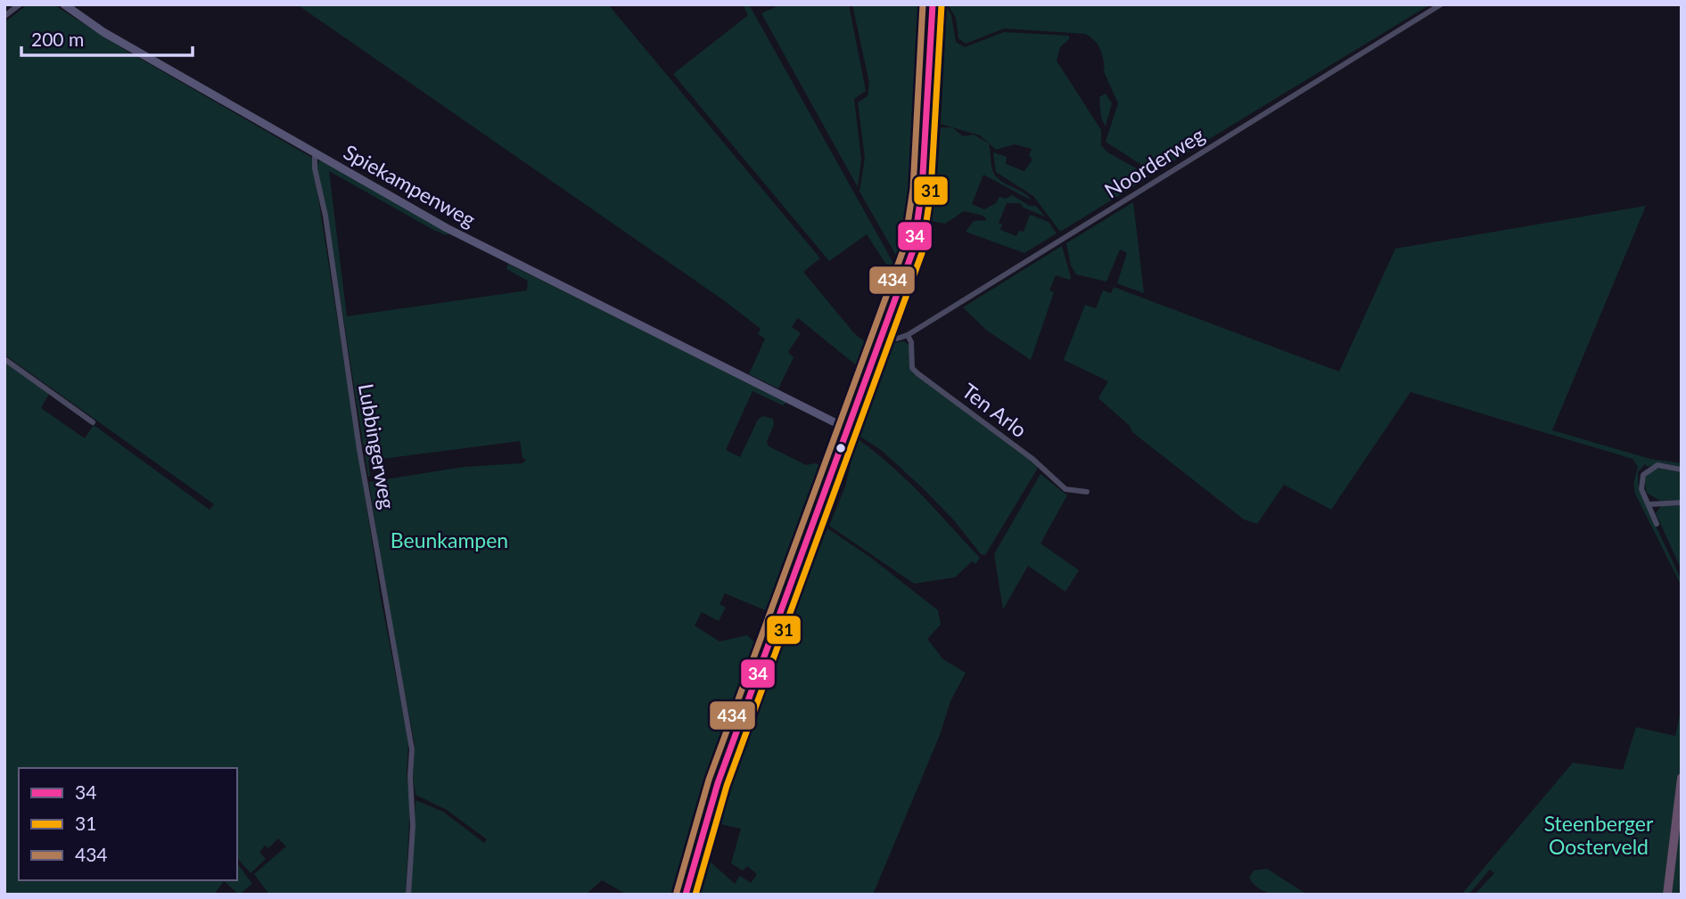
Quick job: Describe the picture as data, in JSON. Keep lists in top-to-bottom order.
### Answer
{
  "streets": {
    "main road": ["Spiekampenweg"],
    "street": ["Noorderweg", "Ten Arlo", "Lubbingerweg"]
  },
  "crossings": [
    ["Noorderweg", "Ten Arlo"],
    ["Spiekampenweg", "Lubbingerweg"]
  ],
  "parks": ["Beunkampen", "Steenberger Oosterveld"],
  "lines": ["transit line 34", "transit line 434", "transit line 31"],
  "legend": ["34", "31", "434"],
  "scale_bar": "200 m"
}
